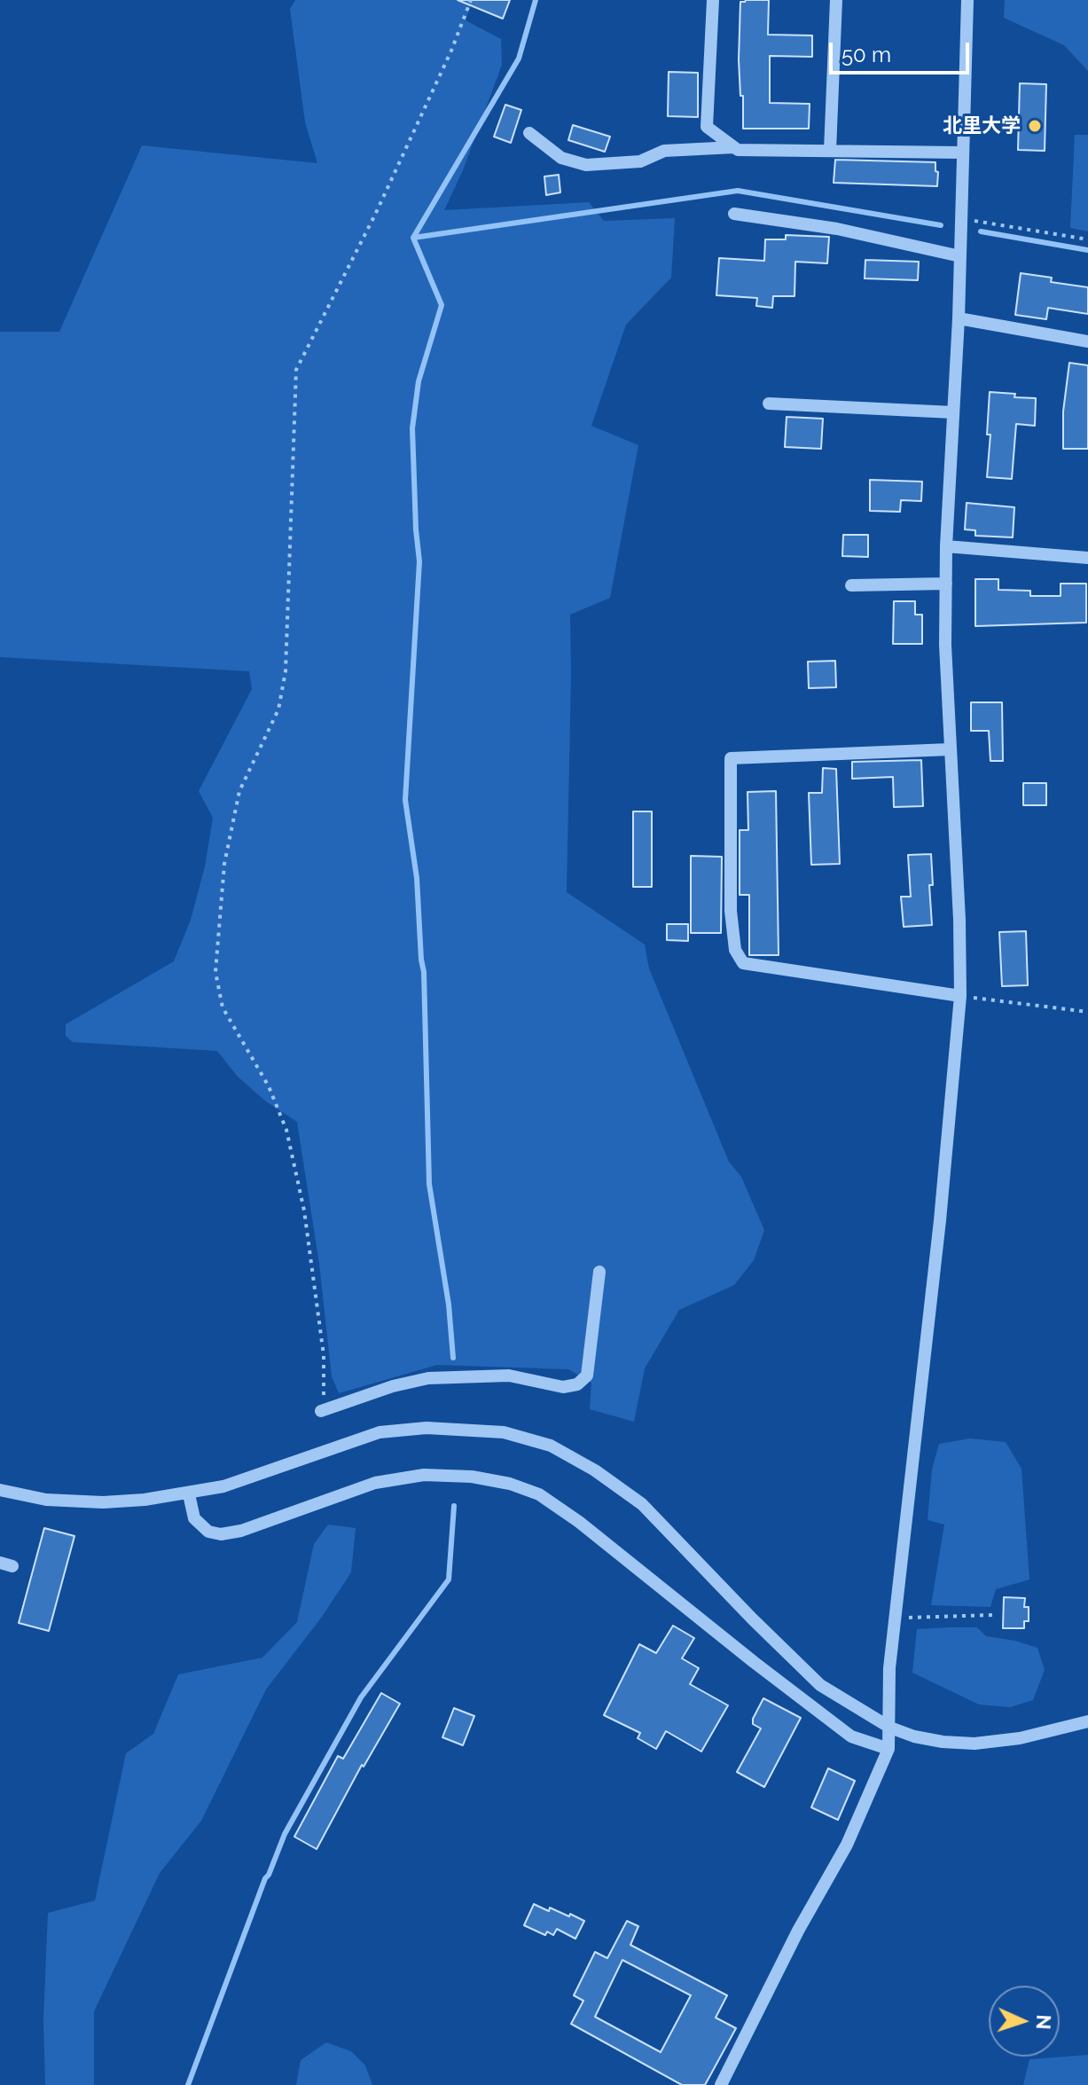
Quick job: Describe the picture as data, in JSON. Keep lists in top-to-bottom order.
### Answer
{
  "places": ["北里大学"],
  "scale_bar": "50 m",
  "north": "right"
}
